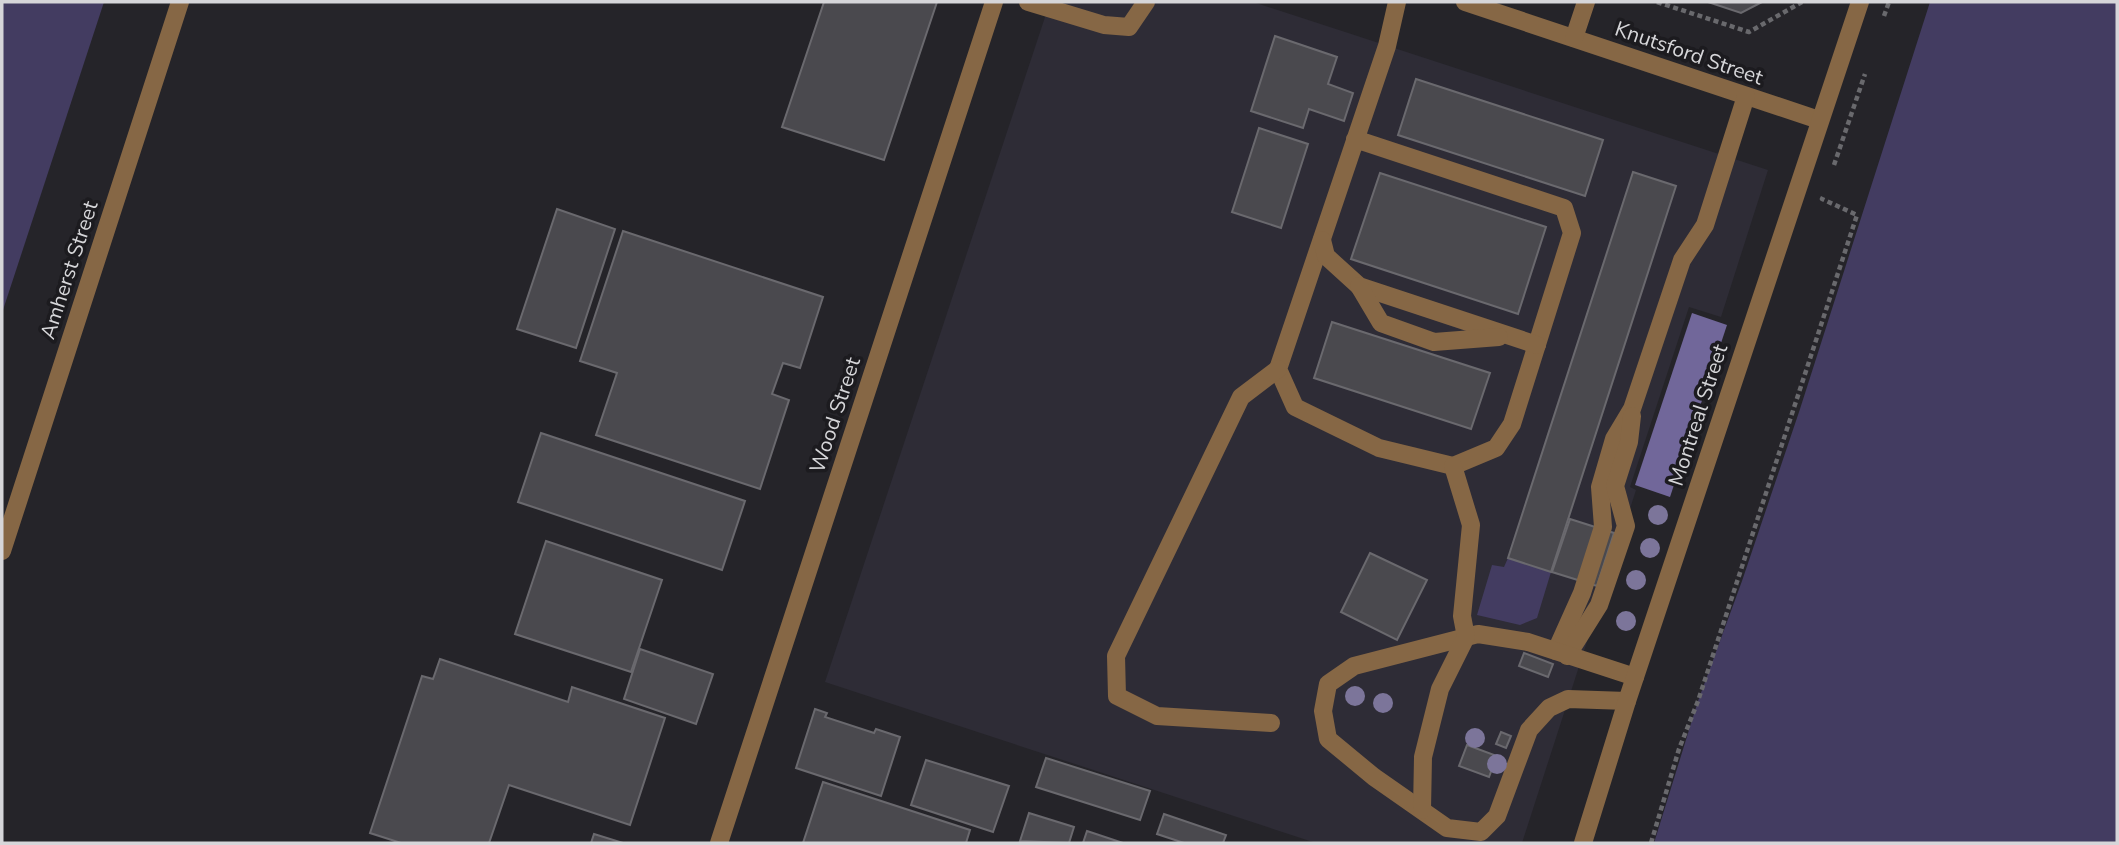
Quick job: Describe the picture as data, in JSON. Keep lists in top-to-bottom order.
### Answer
{
  "streets": {
    "street": [
      "Knutsford Street",
      "Amherst Street",
      "Wood Street",
      "Montreal Street"
    ]
  },
  "crossings": [
    ["Knutsford Street", "Montreal Street"]
  ]
}
